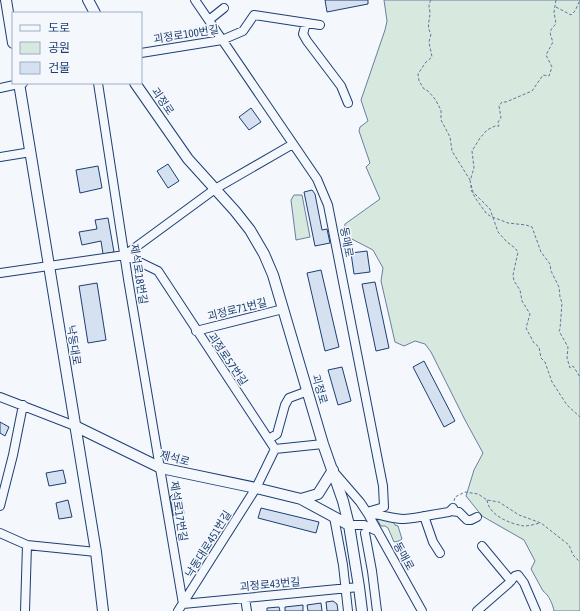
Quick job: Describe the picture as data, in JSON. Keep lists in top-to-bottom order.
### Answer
{
  "streets": {
    "main road": ["괴정로", "낙동대로", "제석로"],
    "street": [
      "괴정로100번길",
      "동매로",
      "제석로18번길",
      "괴정로71번길",
      "괴정로57번길",
      "제석로17번길",
      "낙동대로451번길",
      "괴정로43번길"
    ]
  },
  "crossings": [
    ["괴정로100번길", "동매로"],
    ["괴정로", "동매로"],
    ["괴정로", "괴정로71번길"],
    ["괴정로", "제석로"],
    ["괴정로", "괴정로43번길"],
    ["제석로18번길", "괴정로57번길"],
    ["제석로18번길", "제석로"],
    ["제석로18번길", "제석로17번길"],
    ["괴정로71번길", "괴정로57번길"],
    ["낙동대로", "제석로"],
    ["괴정로57번길", "낙동대로451번길"],
    ["제석로", "제석로17번길"],
    ["제석로", "낙동대로451번길"],
    ["제석로17번길", "낙동대로451번길"],
    ["제석로17번길", "괴정로43번길"],
    ["낙동대로451번길", "괴정로43번길"]
  ],
  "legend": ["도로", "공원", "건물"]
}
